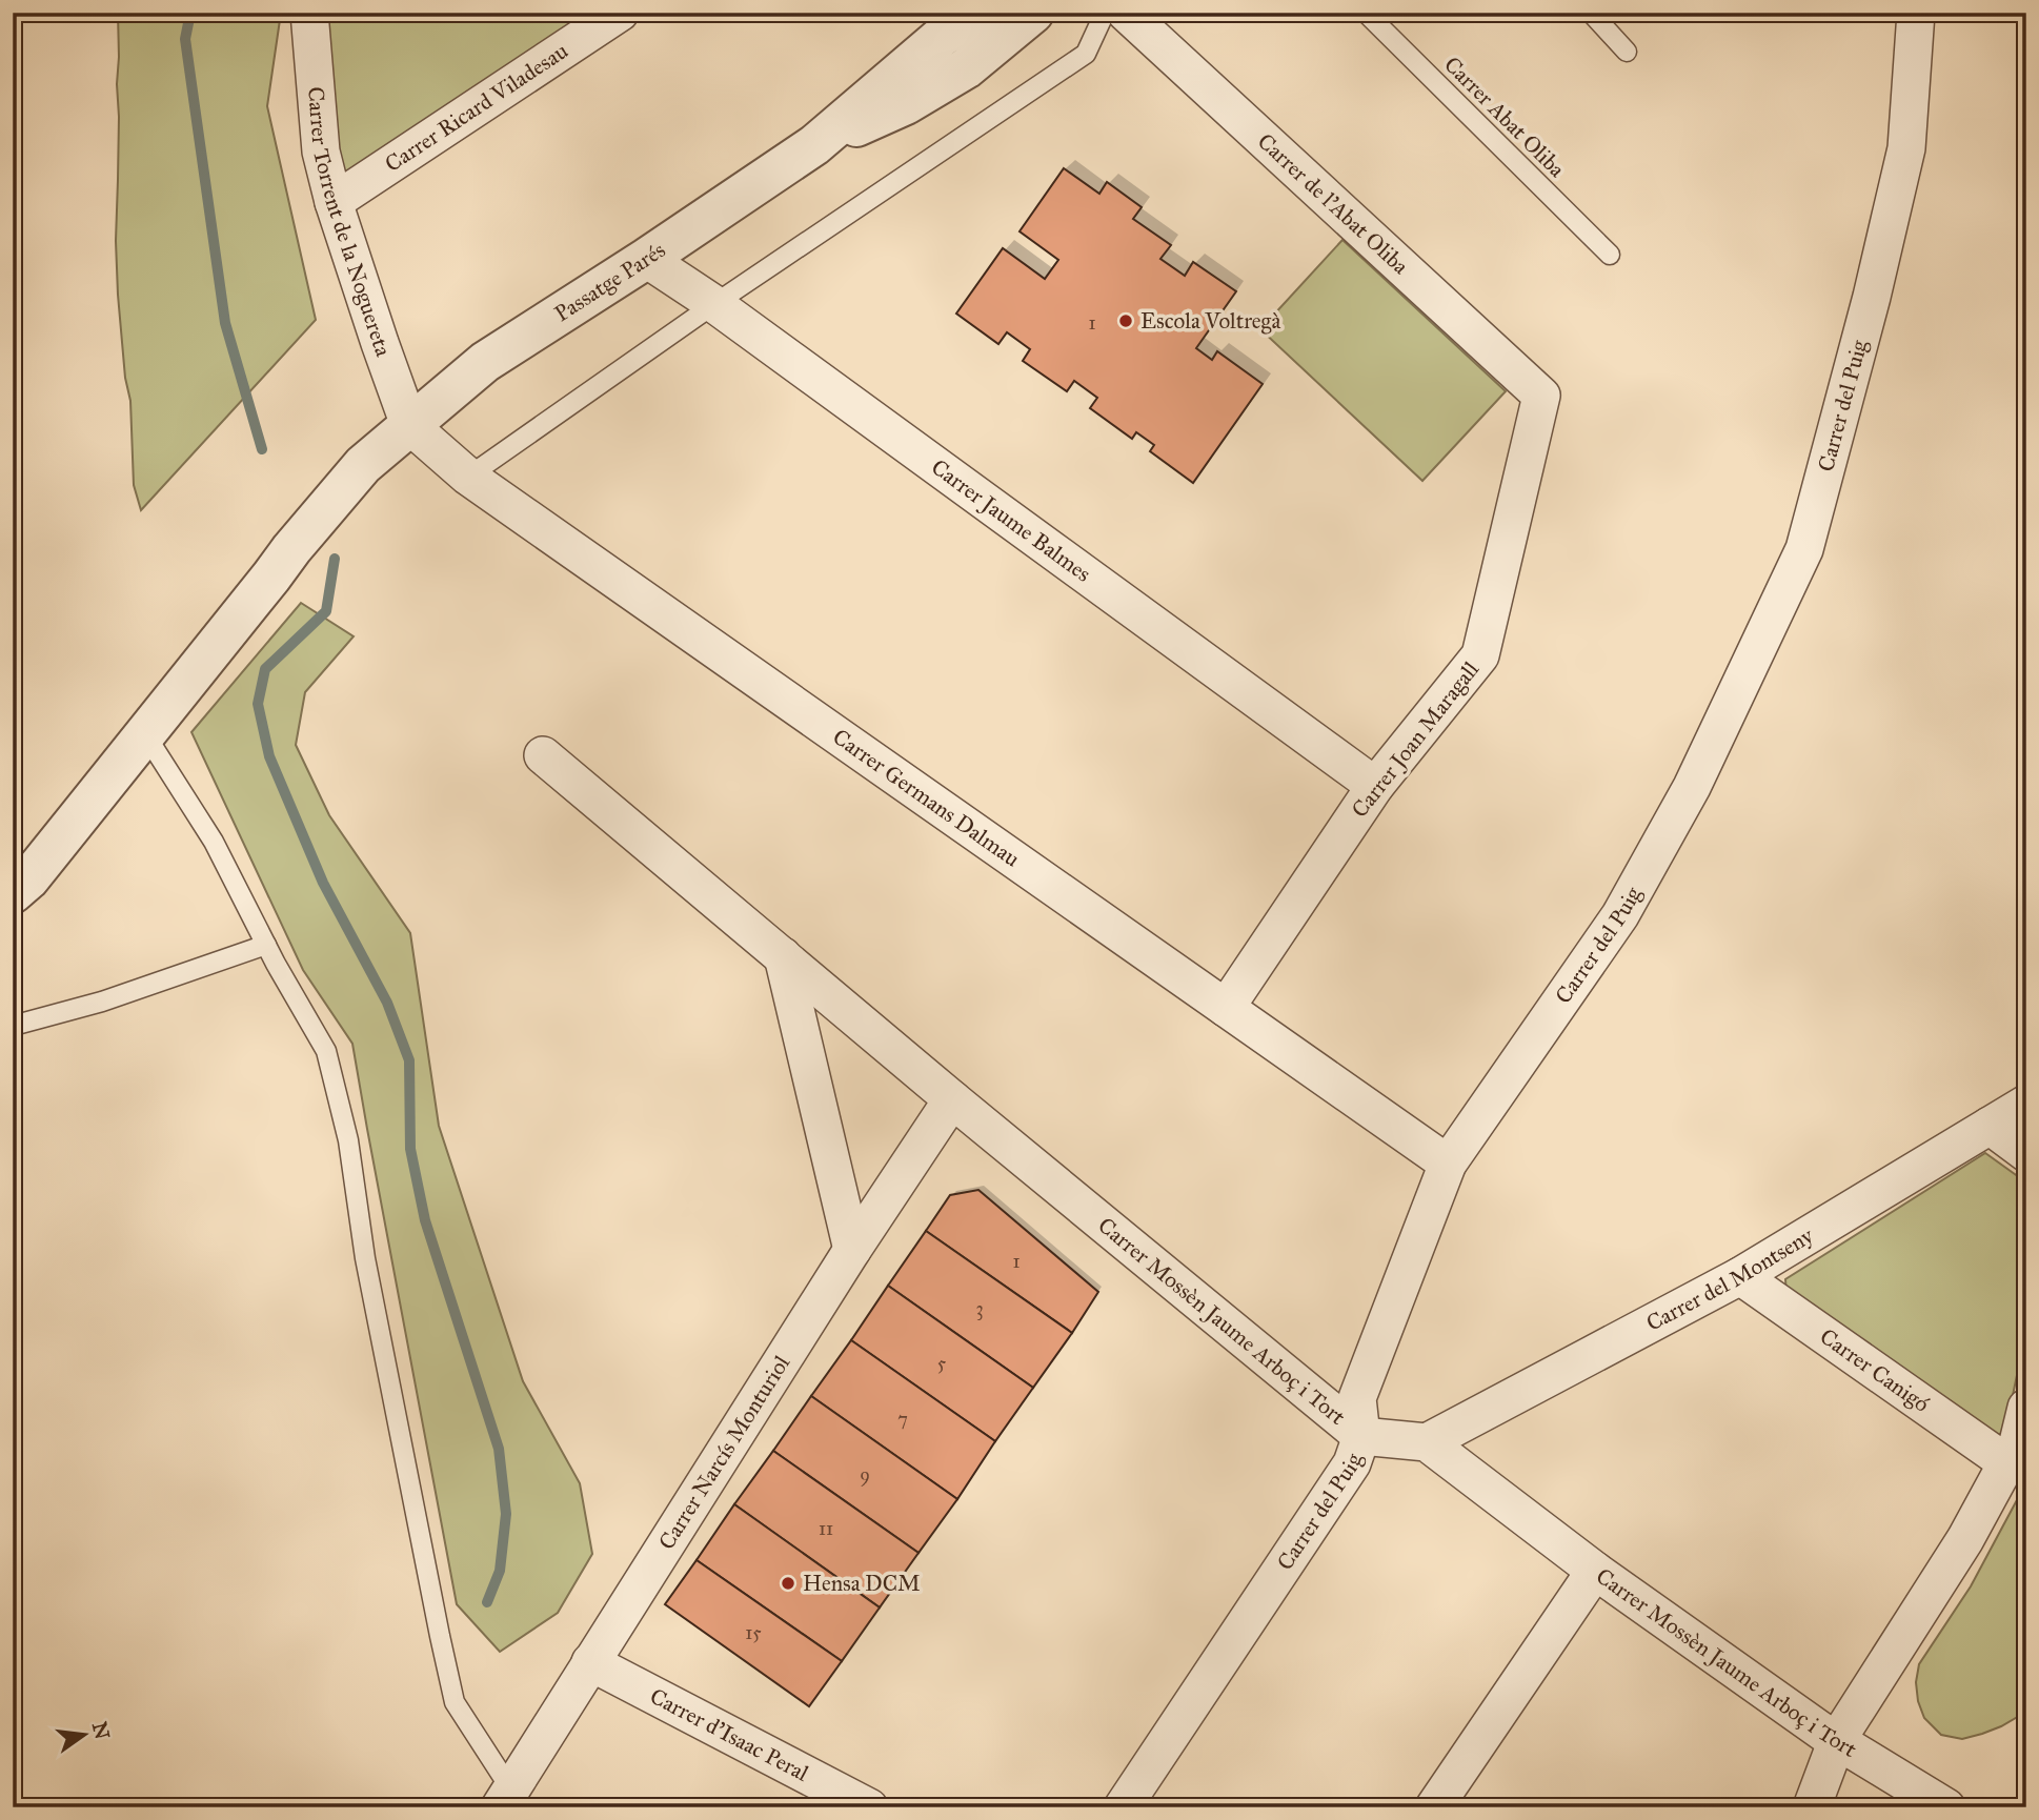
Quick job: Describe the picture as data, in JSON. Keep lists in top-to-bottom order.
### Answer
{
  "streets": {
    "street": [
      "Carrer Ricard Viladesau",
      "Carrer de l'Abat Oliba",
      "Carrer Torrent de la Noguereta",
      "Passatge Parés",
      "Carrer del Puig",
      "Carrer Jaume Balmes",
      "Carrer Joan Maragall",
      "Carrer Germans Dalmau",
      "Carrer del Montseny",
      "Carrer Mossèn Jaume Arboç i Tort",
      "Carrer Canigó",
      "Carrer Narcís Monturiol",
      "Carrer d'Isaac Peral"
    ],
    "lane": ["Carrer Abat Oliba"]
  },
  "crossings": [
    ["Carrer Ricard Viladesau", "Carrer Torrent de la Noguereta"],
    ["Carrer de l'Abat Oliba", "Carrer Joan Maragall"],
    ["Carrer Torrent de la Noguereta", "Passatge Parés"],
    ["Carrer Torrent de la Noguereta", "Carrer Germans Dalmau"],
    ["Passatge Parés", "Carrer Jaume Balmes"],
    ["Passatge Parés", "Carrer Germans Dalmau"],
    ["Carrer del Puig", "Carrer Germans Dalmau"],
    ["Carrer del Puig", "Carrer Mossèn Jaume Arboç i Tort"],
    ["Carrer Jaume Balmes", "Carrer Joan Maragall"],
    ["Carrer Joan Maragall", "Carrer Germans Dalmau"],
    ["Carrer del Montseny", "Carrer Mossèn Jaume Arboç i Tort"],
    ["Carrer del Montseny", "Carrer Canigó"],
    ["Carrer Mossèn Jaume Arboç i Tort", "Carrer Narcís Monturiol"],
    ["Carrer Narcís Monturiol", "Carrer d'Isaac Peral"]
  ],
  "places": ["Escola Voltregà", "Hensa DCM"],
  "house_numbers": [
    "1",
    "1",
    "3",
    "5",
    "7",
    "9",
    "11",
    "15"
  ],
  "north": "right"
}
